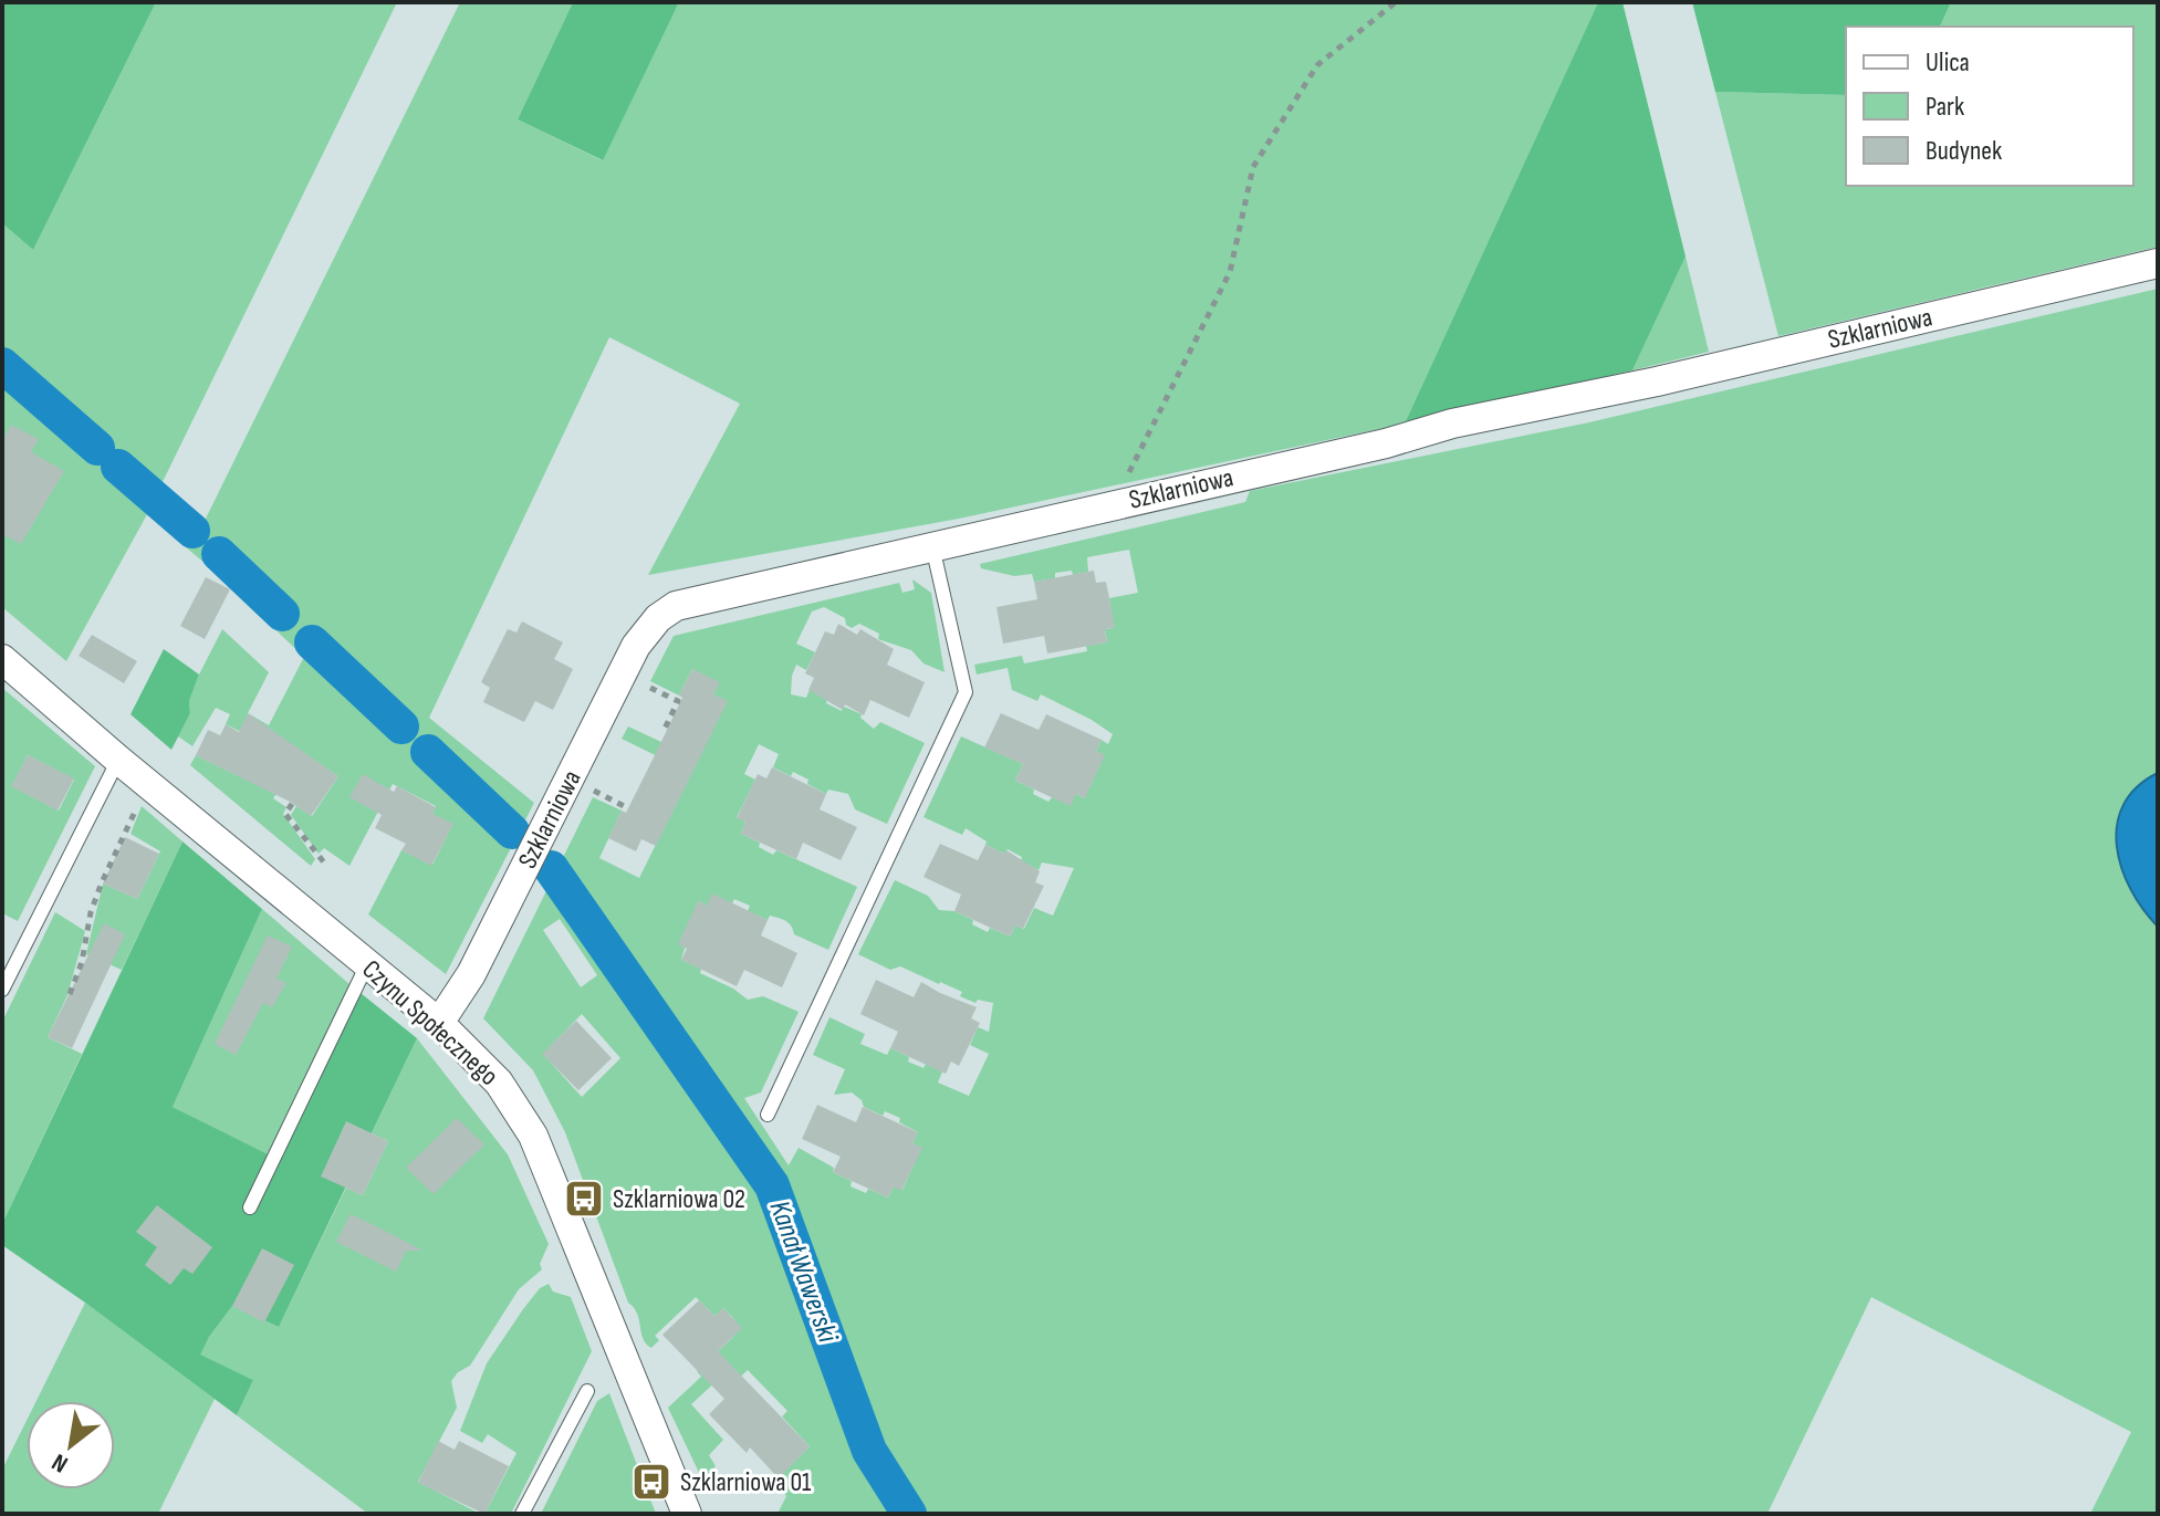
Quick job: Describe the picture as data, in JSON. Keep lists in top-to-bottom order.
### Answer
{
  "streets": {
    "street": ["Szklarniowa", "Czynu Społecznego"]
  },
  "crossings": [
    ["Szklarniowa", "Czynu Społecznego"]
  ],
  "water": ["Kanał Wawerski"],
  "places": {
    "bus stop": ["Szklarniowa 02", "Szklarniowa 01"]
  },
  "legend": ["Ulica", "Park", "Budynek"],
  "north": "bottom left"
}
